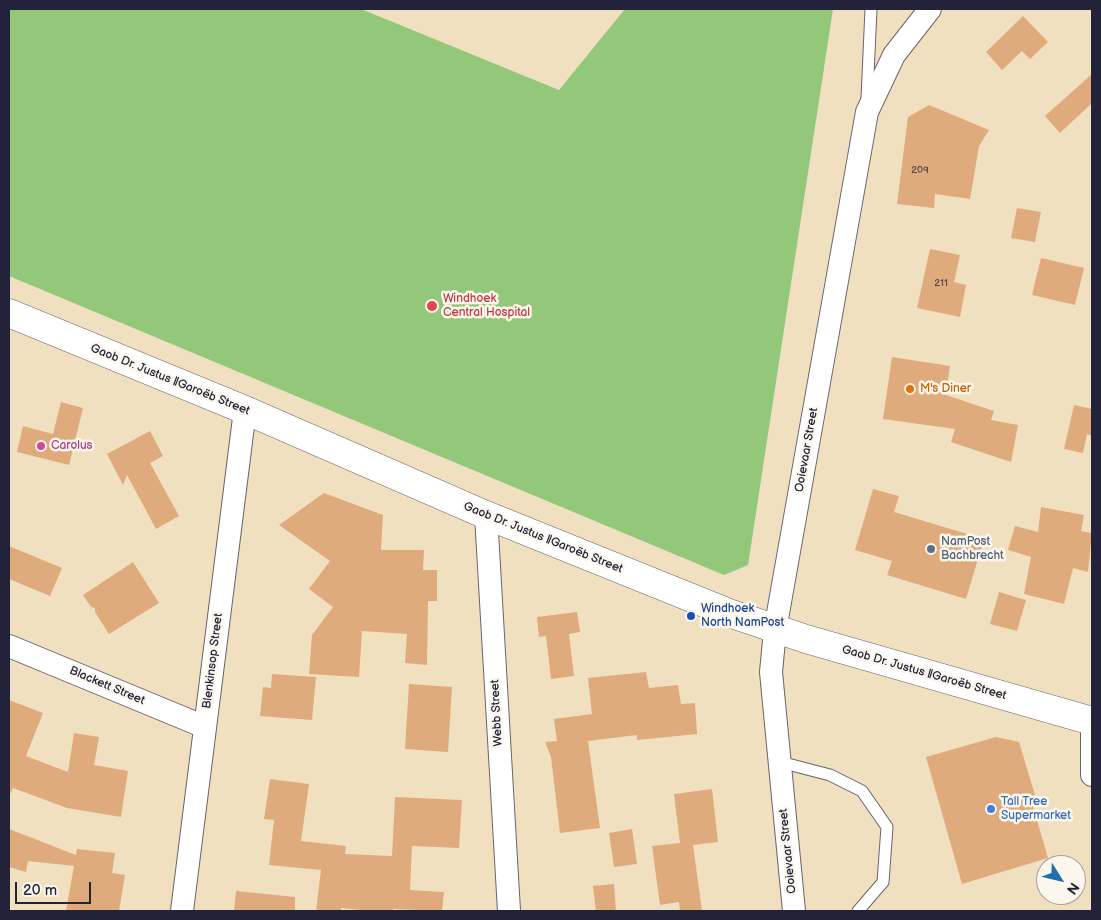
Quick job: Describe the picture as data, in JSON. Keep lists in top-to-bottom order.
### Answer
{
  "streets": {
    "street": [
      "Gaob Dr. Justus ǁGaroëb Street",
      "Ooievaar Street",
      "Blenkinsop Street",
      "Blackett Street",
      "Webb Street"
    ]
  },
  "crossings": [
    ["Gaob Dr. Justus ǁGaroëb Street", "Ooievaar Street"],
    ["Gaob Dr. Justus ǁGaroëb Street", "Blenkinsop Street"],
    ["Gaob Dr. Justus ǁGaroëb Street", "Webb Street"],
    ["Blenkinsop Street", "Blackett Street"]
  ],
  "places": [
    "Windhoek Central Hospital",
    "M's Diner",
    "Carolus",
    "NamPost Bachbrecht",
    "Windhoek North NamPost",
    "Tall Tree Supermarket"
  ],
  "house_numbers": ["209", "211"],
  "scale_bar": "20 m",
  "north": "bottom right"
}
